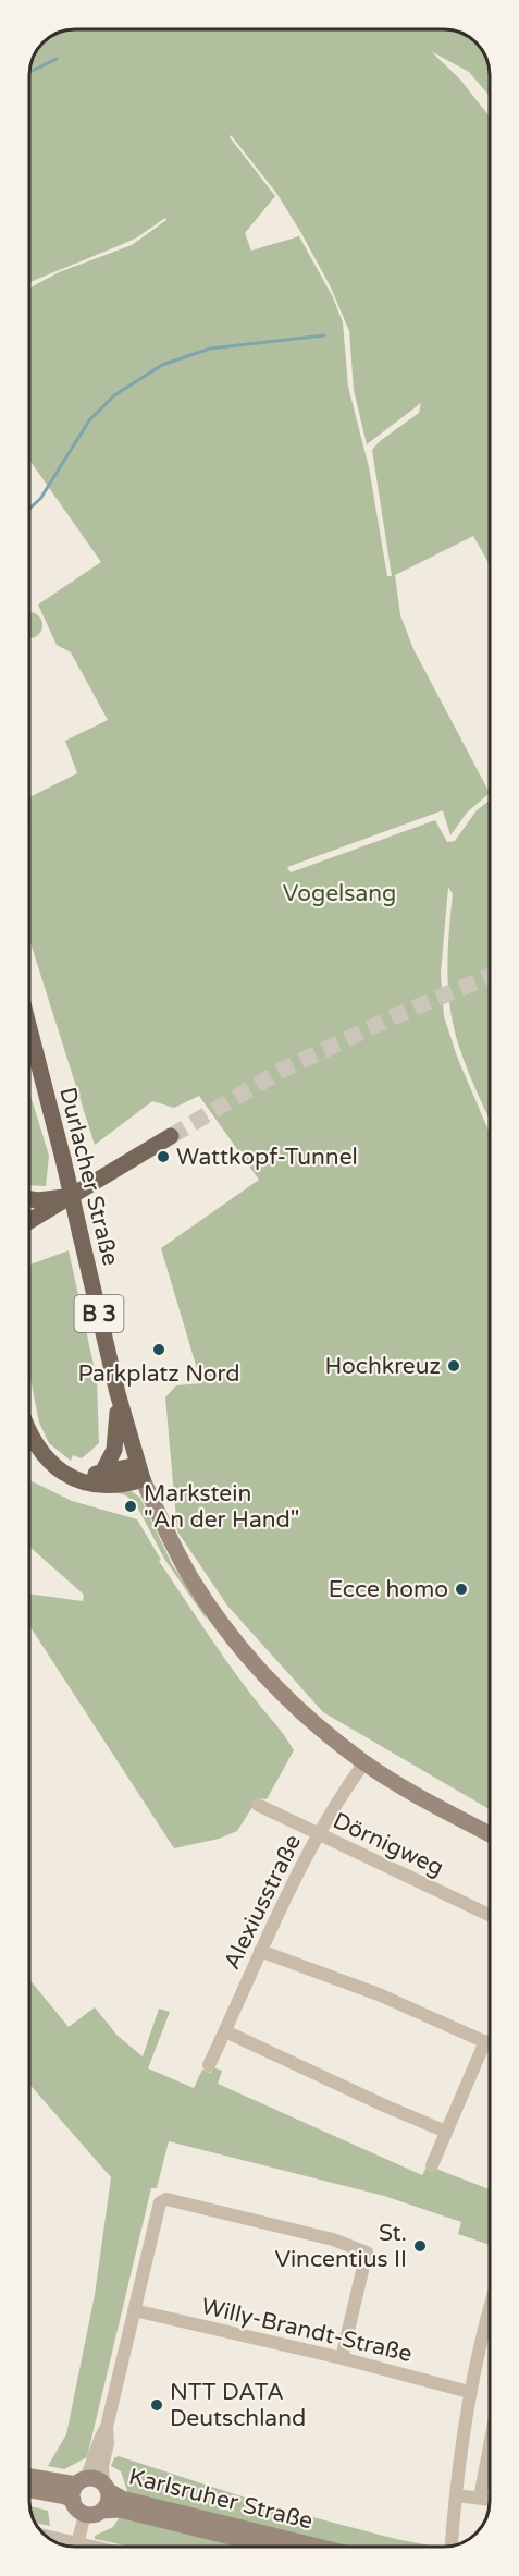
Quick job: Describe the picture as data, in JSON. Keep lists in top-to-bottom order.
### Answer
{
  "streets": {
    "main road": ["Durlacher Straße", "B 3", "Karlsruher Straße"],
    "street": ["Dörnigweg", "Alexiusstraße", "Willy-Brandt-Straße"]
  },
  "crossings": [
    ["Durlacher Straße", "Alexiusstraße"],
    ["Dörnigweg", "Alexiusstraße"]
  ],
  "parks": ["Vogelsang"],
  "places": [
    "Wattkopf-Tunnel",
    "Parkplatz Nord",
    "Hochkreuz",
    "Markstein \"An der Hand\"",
    "Ecce homo",
    "St. Vincentius II",
    "NTT DATA Deutschland"
  ]
}
